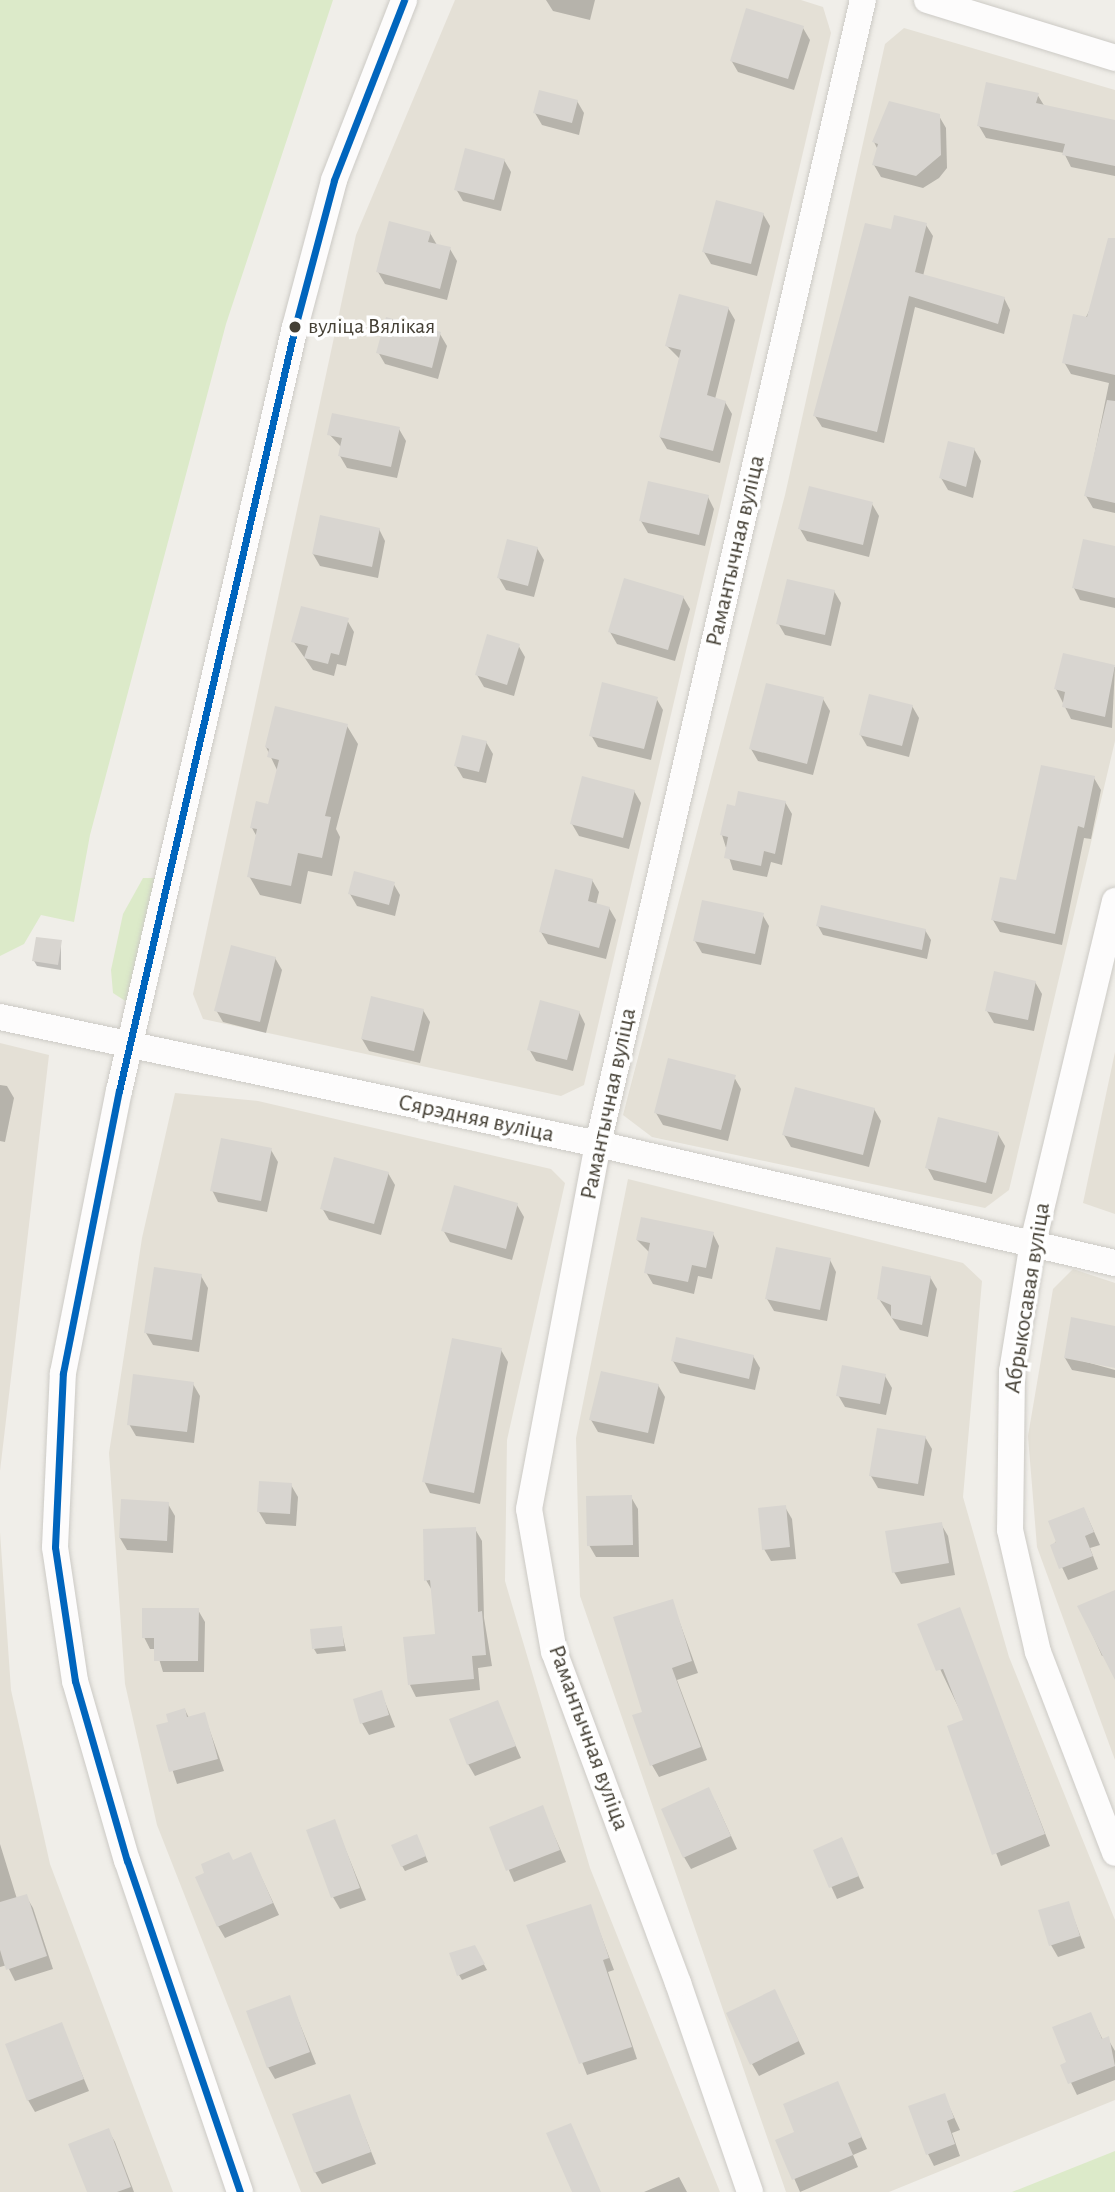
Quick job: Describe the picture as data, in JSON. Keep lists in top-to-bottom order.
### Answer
{
  "streets": {
    "street": ["Рамантычная вуліца", "Сярэдняя вуліца", "Абрыкосавая вуліца"]
  },
  "crossings": [
    ["Рамантычная вуліца", "Сярэдняя вуліца"],
    ["Сярэдняя вуліца", "Абрыкосавая вуліца"]
  ],
  "places": ["вуліца Вялікая"]
}
